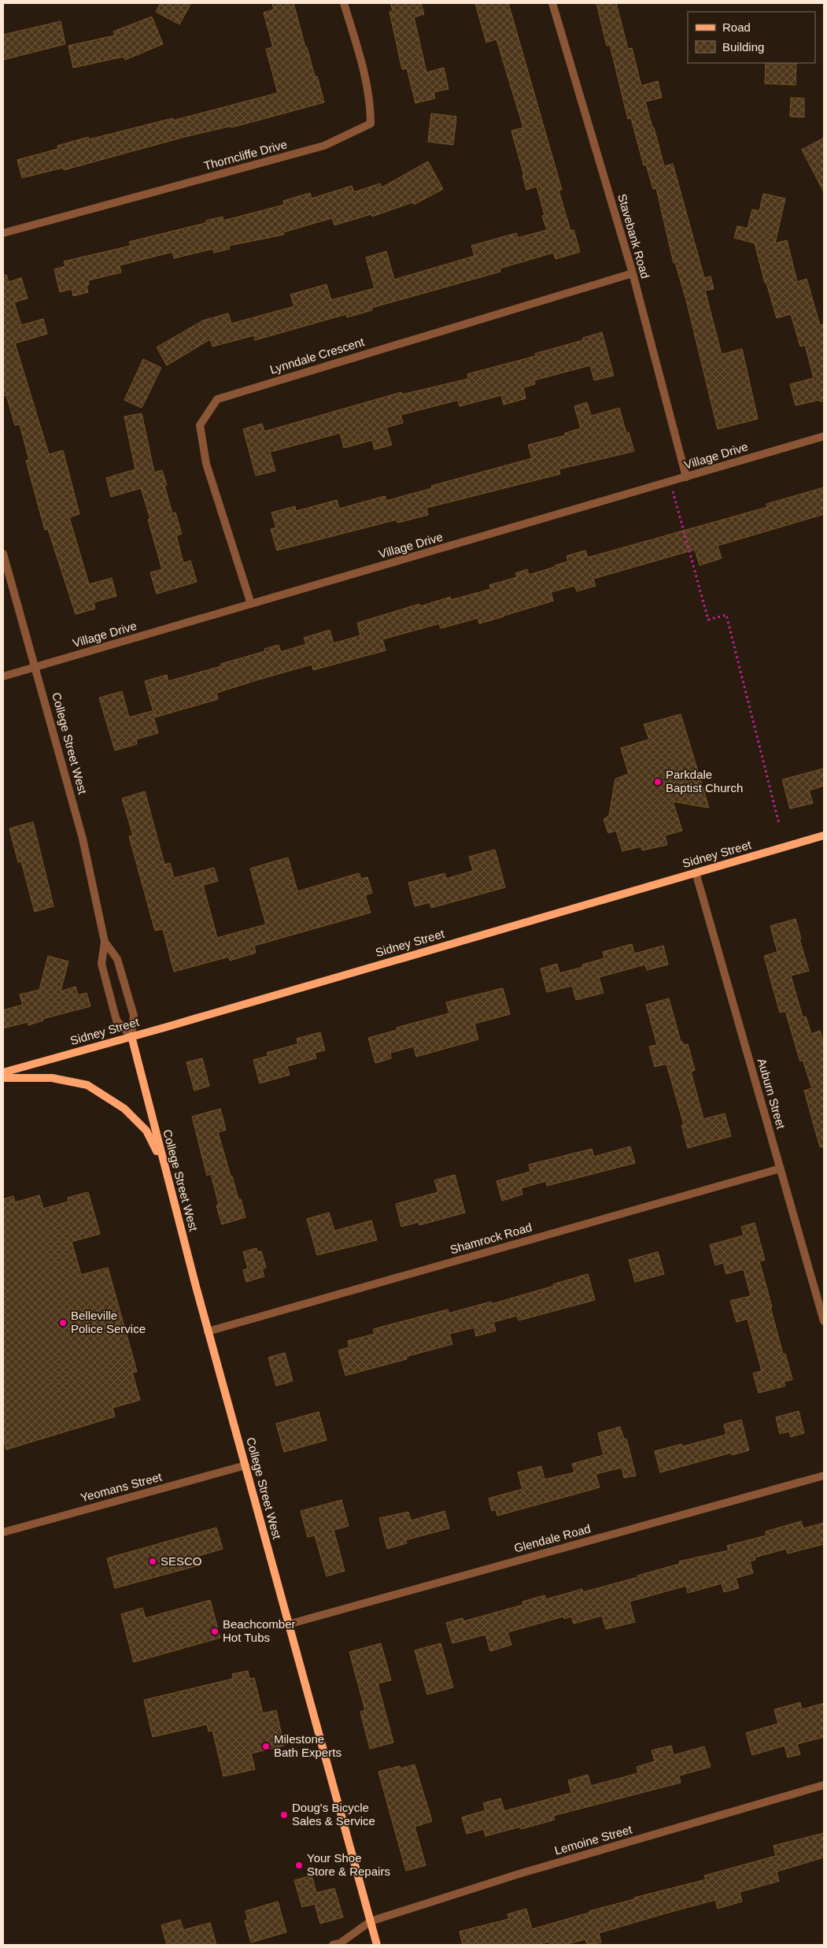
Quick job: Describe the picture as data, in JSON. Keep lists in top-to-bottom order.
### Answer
{
  "streets": {
    "main road": ["College Street West", "Sidney Street"],
    "street": [
      "Thorncliffe Drive",
      "Stavebank Road",
      "Lynndale Crescent",
      "Village Drive",
      "Auburn Street",
      "Shamrock Road",
      "Yeomans Street",
      "Glendale Road",
      "Lemoine Street"
    ]
  },
  "crossings": [
    ["Stavebank Road", "Lynndale Crescent"],
    ["Stavebank Road", "Village Drive"],
    ["Lynndale Crescent", "Village Drive"],
    ["Village Drive", "College Street West"],
    ["College Street West", "Sidney Street"],
    ["College Street West", "Shamrock Road"],
    ["College Street West", "Yeomans Street"],
    ["College Street West", "Glendale Road"],
    ["College Street West", "Lemoine Street"],
    ["Sidney Street", "Auburn Street"],
    ["Auburn Street", "Shamrock Road"]
  ],
  "places": [
    "Parkdale Baptist Church",
    "Belleville Police Service",
    "SESCO",
    "Beachcomber Hot Tubs",
    "Milestone Bath Experts",
    "Doug's Bicycle Sales & Service",
    "Your Shoe Store & Repairs"
  ],
  "legend": ["Road", "Building"]
}
